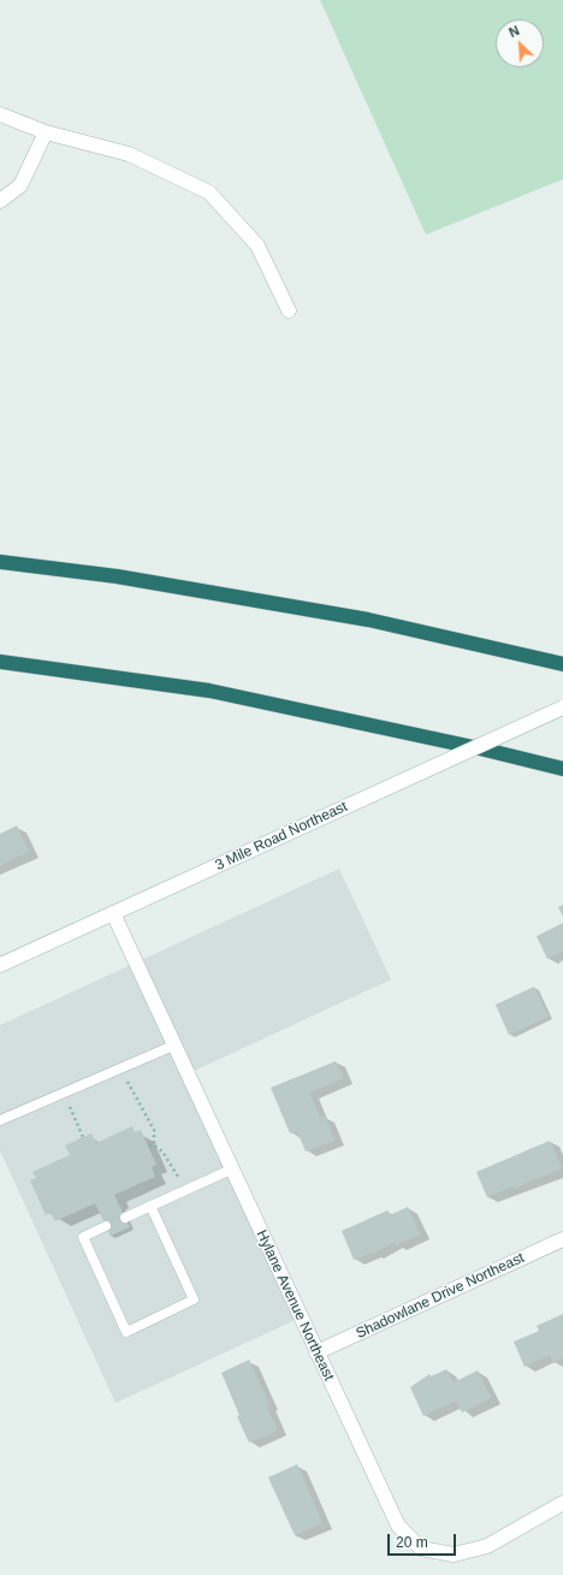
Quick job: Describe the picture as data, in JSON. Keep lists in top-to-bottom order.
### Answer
{
  "streets": {
    "street": ["3 Mile Road Northeast", "Shadowlane Drive Northeast", "Hylane Avenue Northeast"]
  },
  "crossings": [
    ["3 Mile Road Northeast", "Hylane Avenue Northeast"],
    ["Shadowlane Drive Northeast", "Hylane Avenue Northeast"]
  ],
  "scale_bar": "20 m",
  "north": "top left"
}
